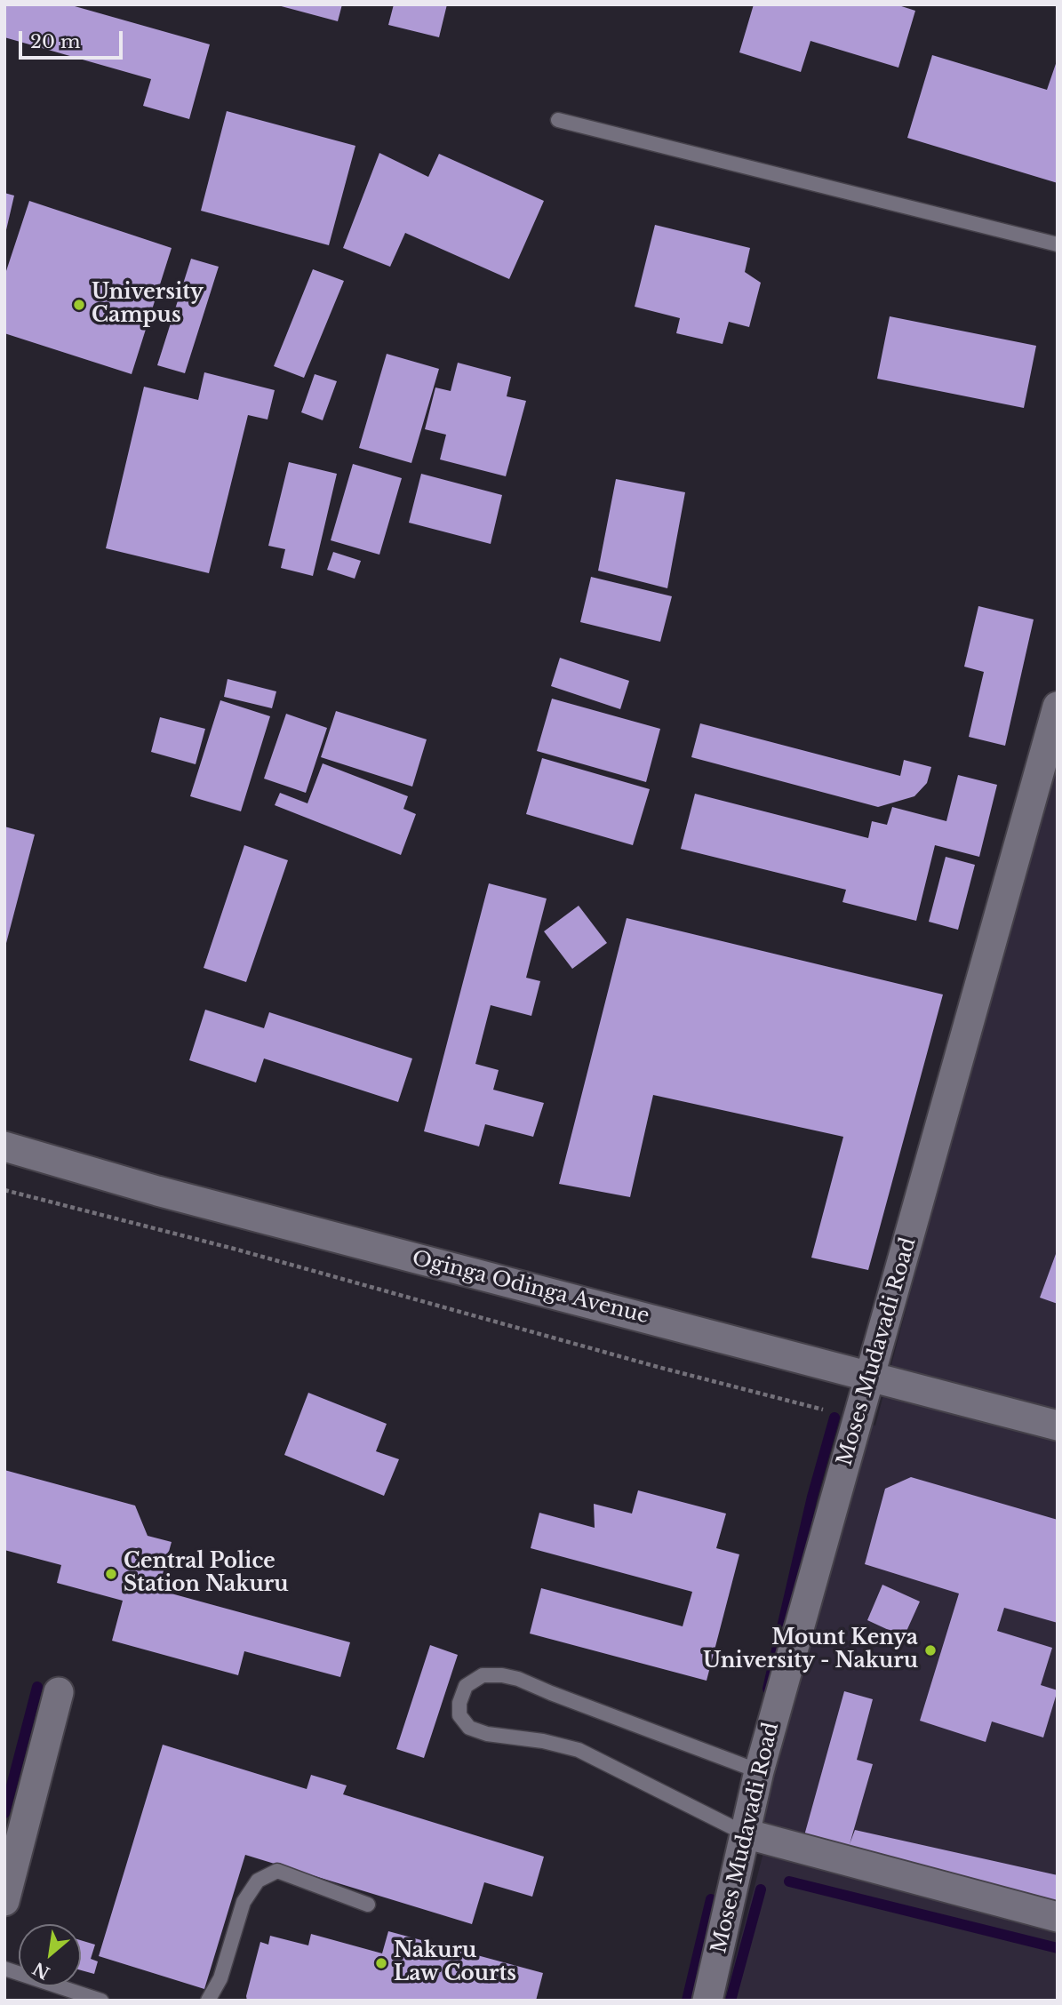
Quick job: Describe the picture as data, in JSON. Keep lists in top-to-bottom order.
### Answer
{
  "streets": {
    "street": ["Oginga Odinga Avenue", "Moses Mudavadi Road"]
  },
  "crossings": [
    ["Oginga Odinga Avenue", "Moses Mudavadi Road"]
  ],
  "places": [
    "University Campus",
    "Central Police Station Nakuru",
    "Mount Kenya University - Nakuru",
    "Nakuru Law Courts"
  ],
  "scale_bar": "20 m",
  "north": "bottom left"
}
